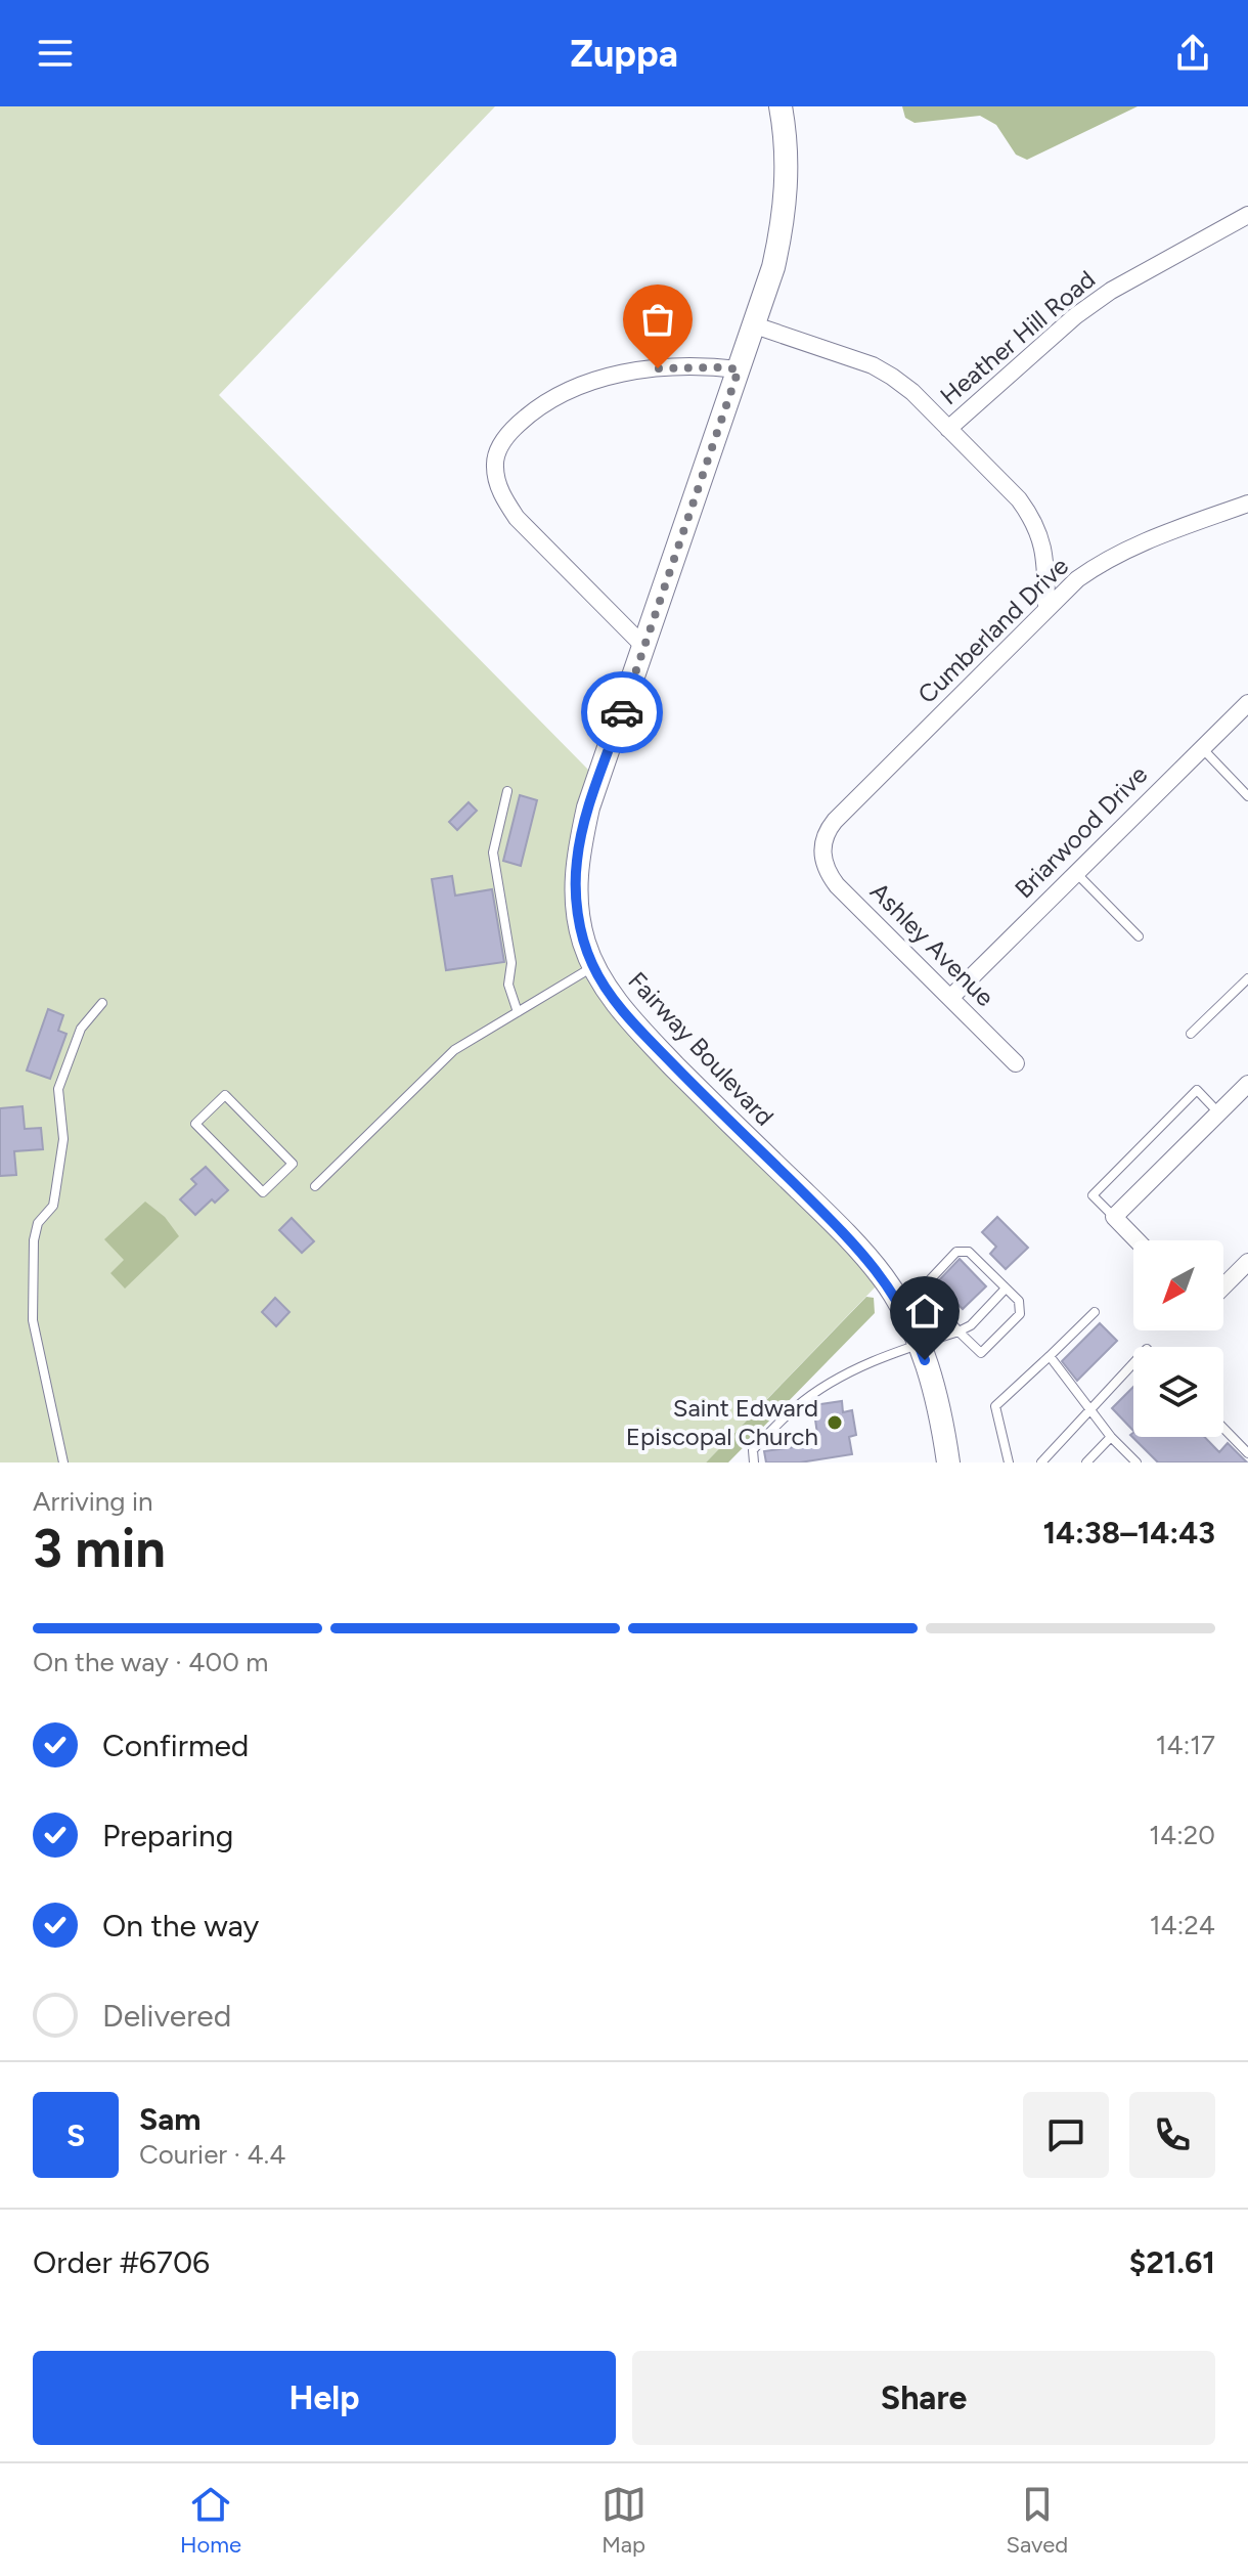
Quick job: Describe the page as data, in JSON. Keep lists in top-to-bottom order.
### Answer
{
  "streets": {
    "street": [
      "Heather Hill Road",
      "Cumberland Drive",
      "Briarwood Drive",
      "Ashley Avenue",
      "Fairway Boulevard"
    ]
  },
  "crossings": [
    ["Cumberland Drive", "Ashley Avenue"],
    ["Briarwood Drive", "Ashley Avenue"]
  ],
  "places": ["Saint Edward Episcopal Church"],
  "north": "bottom left",
  "page": {
    "header": "Zuppa",
    "heading": ["3 min", "Arriving in", "14:38–14:43"],
    "panel": [
      "Sam",
      "Courier · 4.4",
      "Order #6706",
      "$21.61"
    ],
    "bar": "On the way · 400 m",
    "list": [
      ["Confirmed", "14:17"],
      ["Preparing", "14:20"],
      ["On the way", "14:24"],
      "Delivered"
    ],
    "round": "S",
    "buttons": ["Help", "Share"],
    "tabs": ["Home", "Map", "Saved"]
  }
}
